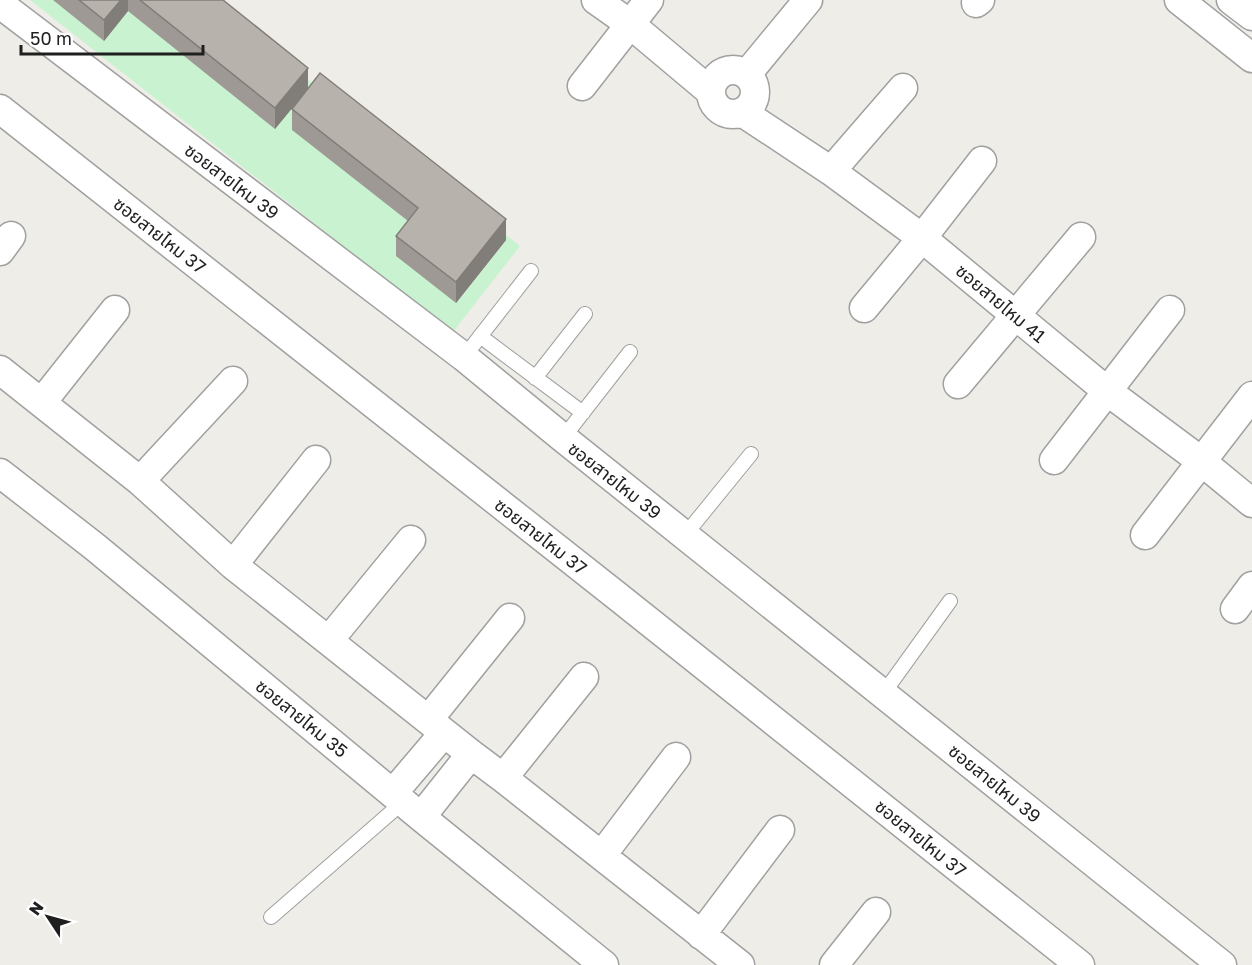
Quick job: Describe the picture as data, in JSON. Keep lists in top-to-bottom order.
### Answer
{
  "streets": {
    "street": [
      "ซอยสายไหม 39",
      "ซอยสายไหม 37",
      "ซอยสายไหม 41",
      "ซอยสายไหม 35"
    ]
  },
  "scale_bar": "50 m",
  "north": "top left"
}
